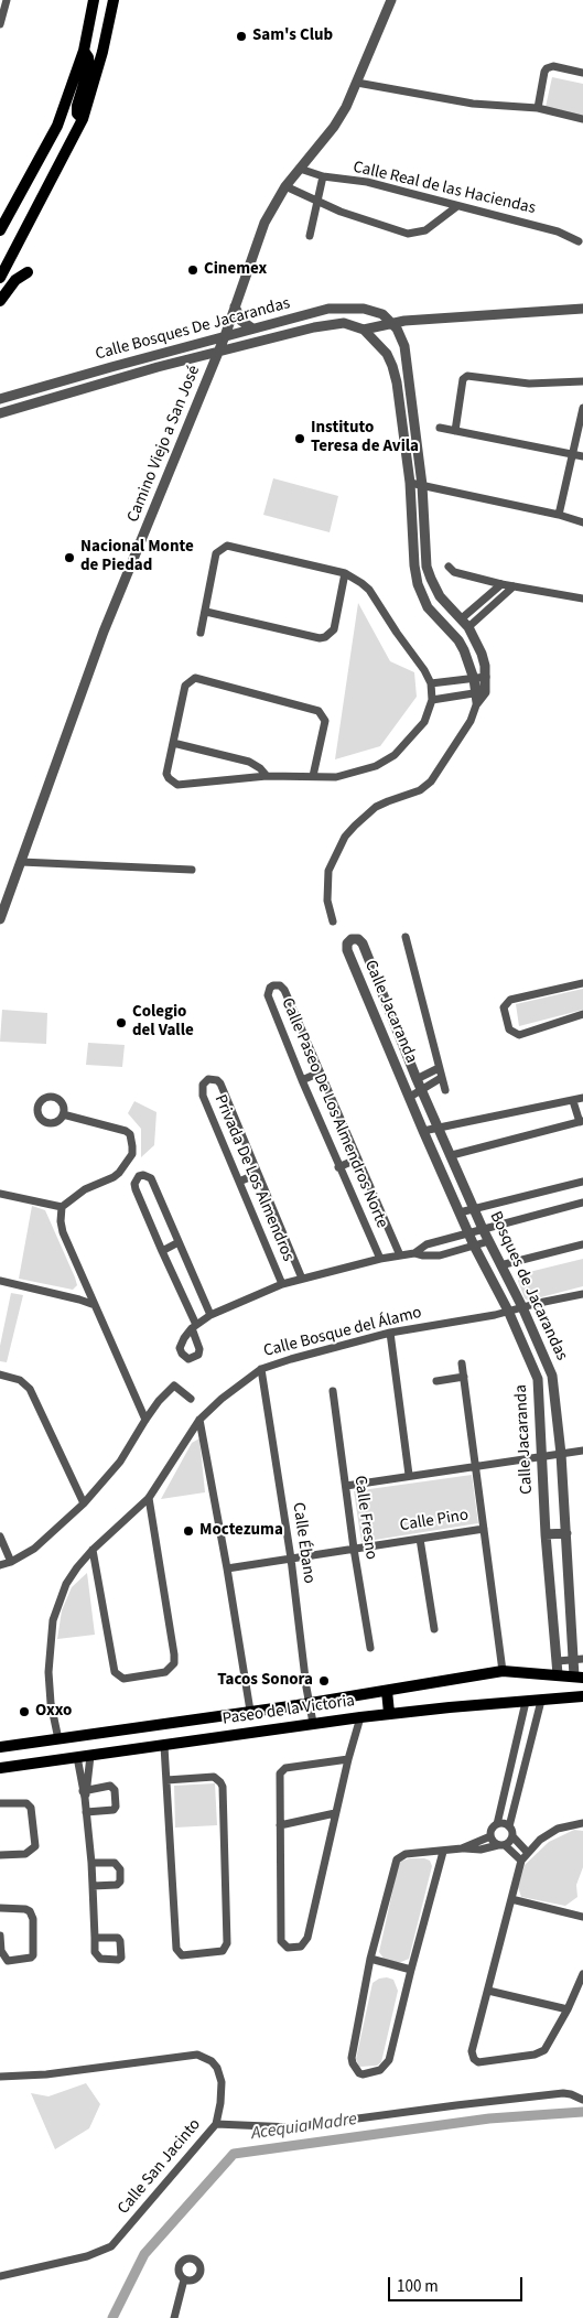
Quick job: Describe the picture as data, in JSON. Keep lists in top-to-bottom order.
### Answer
{
  "streets": {
    "main road": ["Paseo de la Victoria"],
    "street": [
      "Calle Real de las Haciendas",
      "Calle Bosques De Jacarandas",
      "Camino Viejo a San José",
      "Calle Jacaranda",
      "Calle Paseo De Los Almendros Norte",
      "Privada De Los Almendros",
      "Bosques de Jacarandas",
      "Calle Bosque del Álamo",
      "Calle Fresno",
      "Calle Pino",
      "Calle Ébano",
      "Calle San Jacinto"
    ]
  },
  "crossings": [
    ["Calle Real de las Haciendas", "Camino Viejo a San José"],
    ["Calle Bosques De Jacarandas", "Camino Viejo a San José"],
    ["Calle Jacaranda", "Bosques de Jacarandas"],
    ["Calle Jacaranda", "Calle Bosque del Álamo"],
    ["Calle Jacaranda", "Paseo de la Victoria"],
    ["Bosques de Jacarandas", "Calle Bosque del Álamo"],
    ["Bosques de Jacarandas", "Paseo de la Victoria"],
    ["Calle Bosque del Álamo", "Calle Ébano"],
    ["Calle Bosque del Álamo", "Paseo de la Victoria"],
    ["Calle Fresno", "Calle Pino"],
    ["Calle Pino", "Calle Ébano"],
    ["Calle Ébano", "Paseo de la Victoria"]
  ],
  "water": ["Acequia Madre"],
  "places": [
    "Sam's Club",
    "Cinemex",
    "Instituto Teresa de Avila",
    "Nacional Monte de Piedad",
    "Colegio del Valle",
    "Moctezuma",
    "Tacos Sonora",
    "Oxxo"
  ],
  "scale_bar": "100 m"
}
